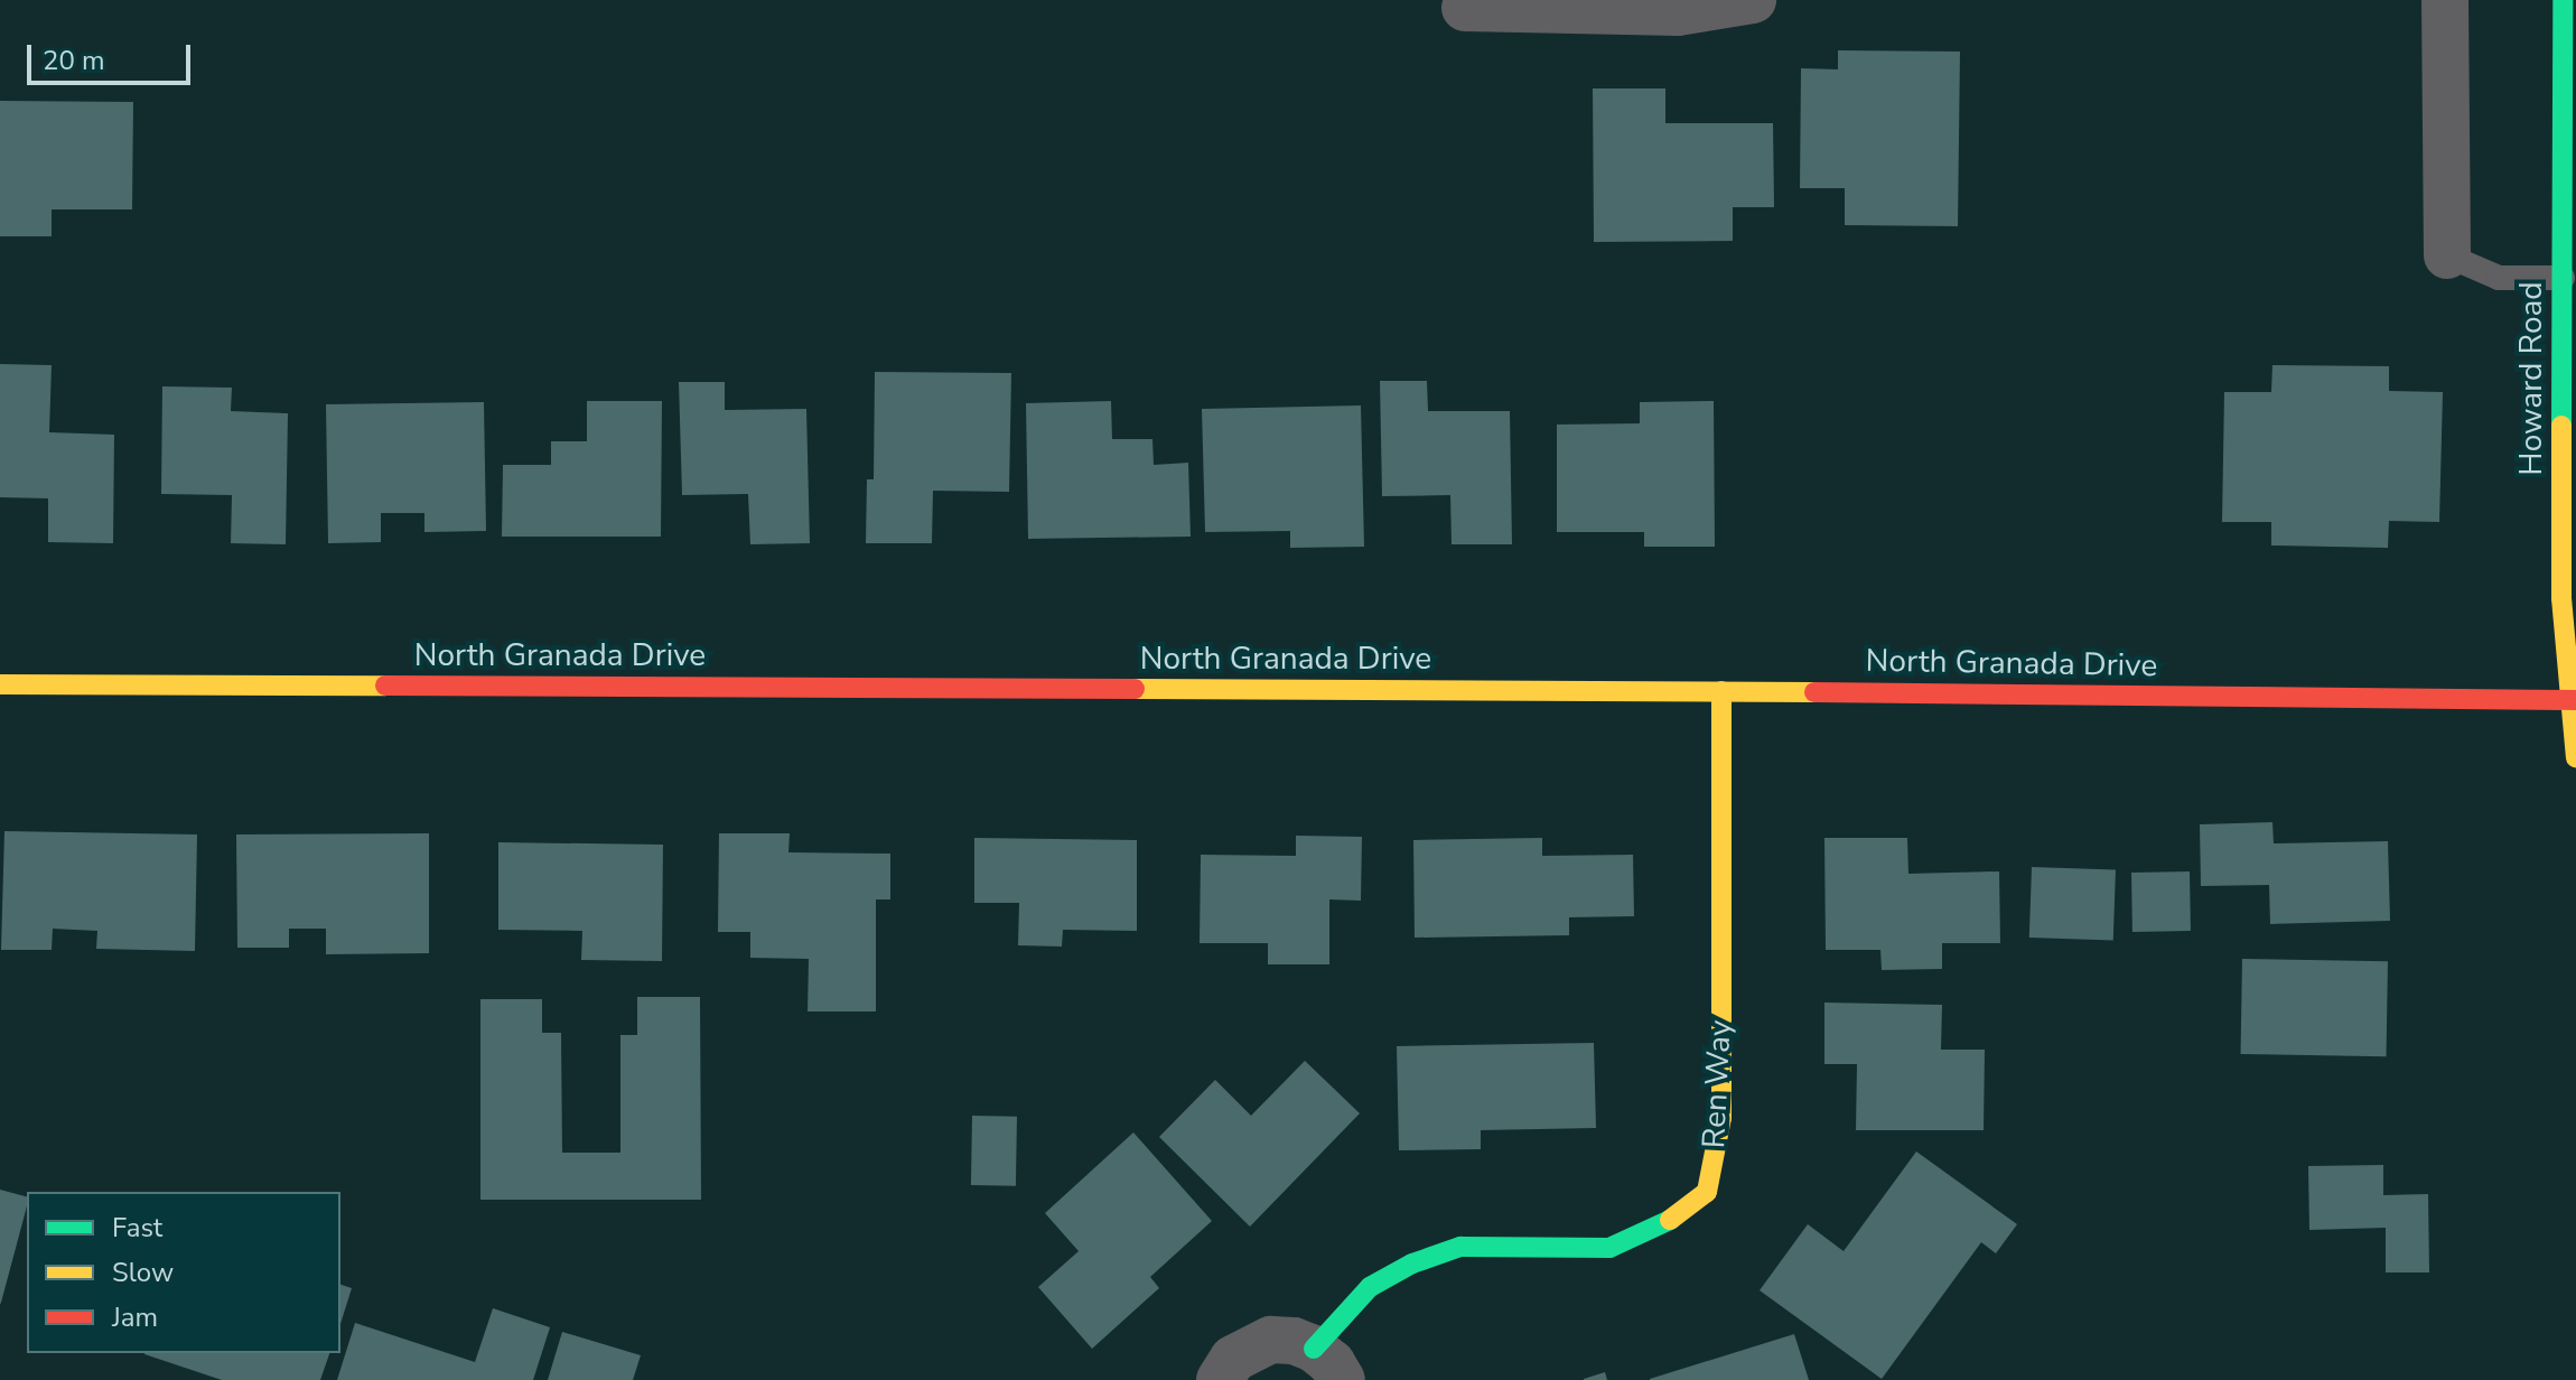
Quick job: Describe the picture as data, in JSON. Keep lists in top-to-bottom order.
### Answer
{
  "streets": {
    "street": ["Howard Road", "North Granada Drive", "Ren Way"]
  },
  "crossings": [
    ["Howard Road", "North Granada Drive"],
    ["North Granada Drive", "Ren Way"]
  ],
  "legend": ["Fast", "Slow", "Jam"],
  "scale_bar": "20 m"
}
